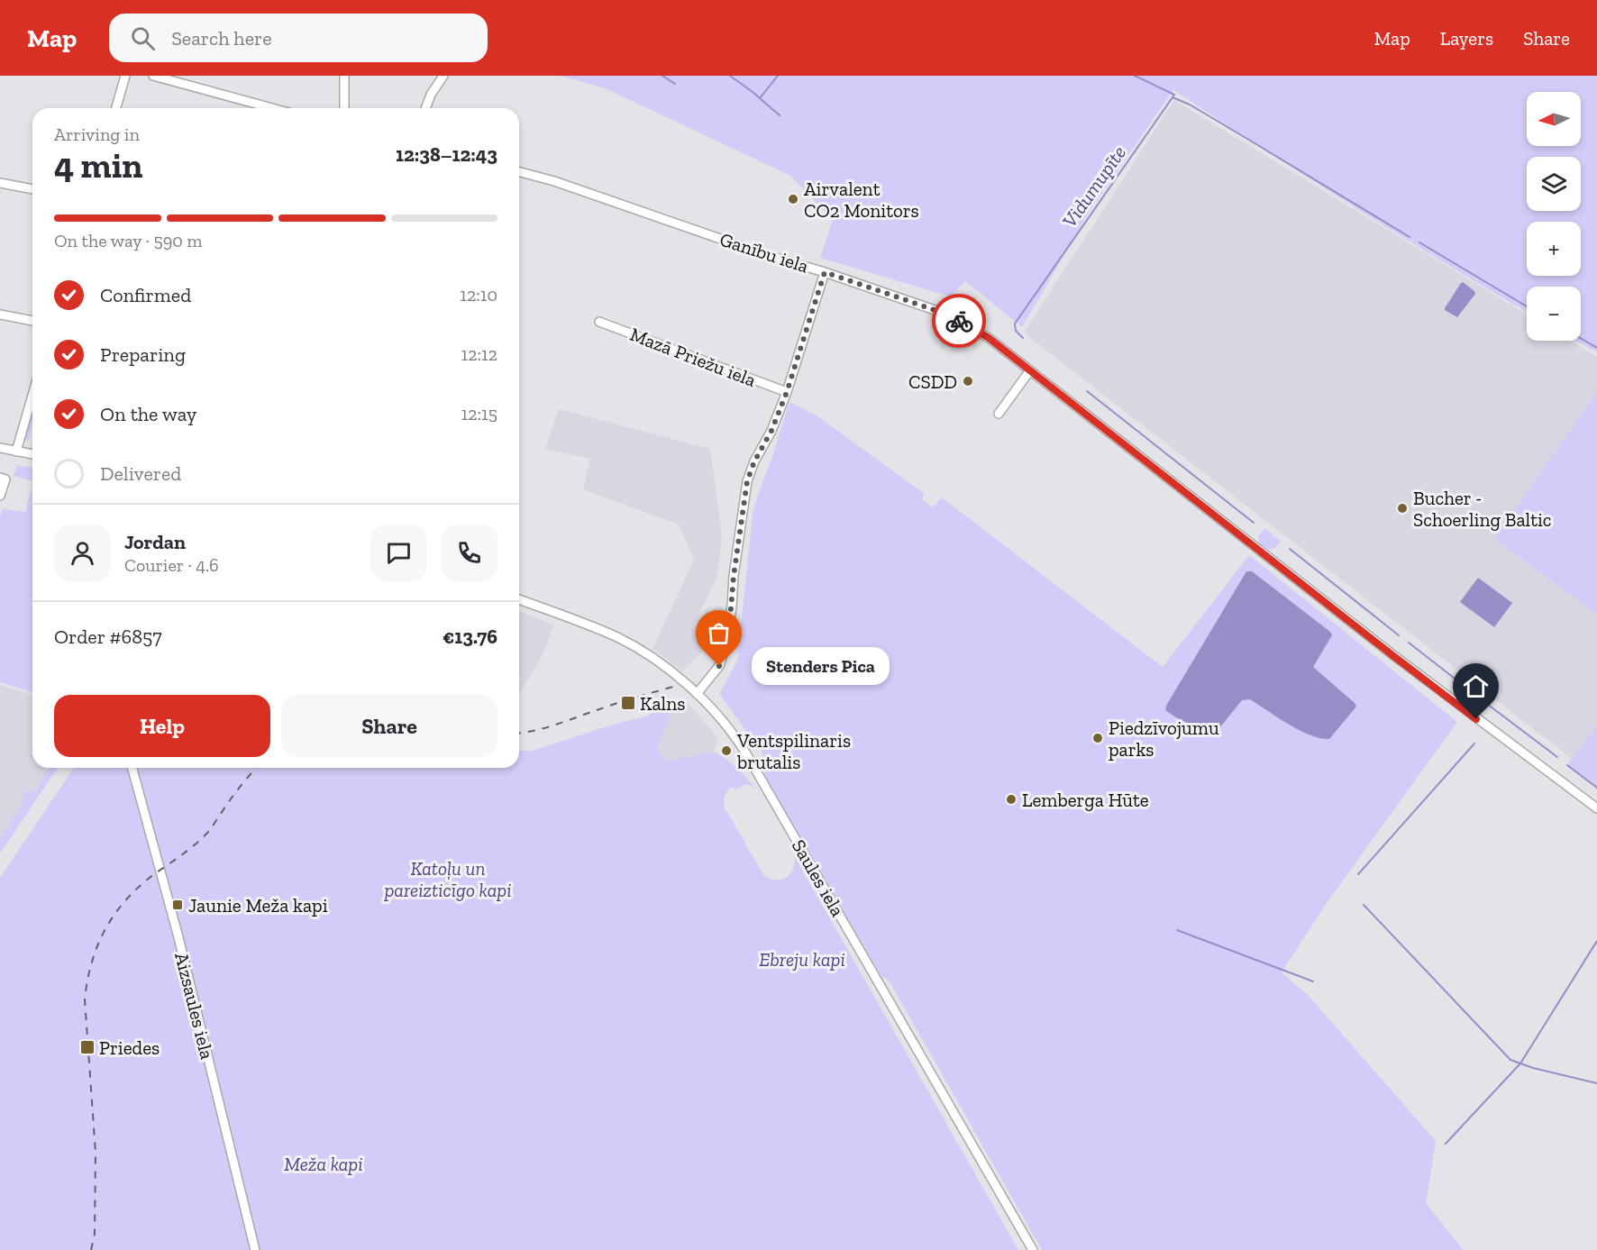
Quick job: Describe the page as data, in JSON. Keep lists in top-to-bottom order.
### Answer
{
  "streets": {
    "street": [
      "Ganību iela",
      "Mazā Priežu iela",
      "Saules iela",
      "Aizsaules iela"
    ]
  },
  "water": ["Vidumupīte"],
  "parks": ["Katoļu un pareizticīgo kapi", "Ebreju kapi", "Meža kapi"],
  "places": {
    "other": [
      "Airvalent CO2 Monitors",
      "CSDD",
      "Bucher - Schoerling Baltic",
      "Stenders Pica",
      "Piedzīvojumu parks",
      "Ventspilinaris brutalis",
      "Lemberga Hūte"
    ],
    "transit": ["Kalns", "Jaunie Meža kapi", "Priedes"]
  },
  "north": "left",
  "page": {
    "header": "Map",
    "search": "Search here",
    "nav": ["Map", "Layers", "Share"],
    "map_buttons": ["+", "−"],
    "heading": ["4 min", "Arriving in", "12:38–12:43"],
    "panel": [
      "Jordan",
      "Courier · 4.6",
      "Order #6857",
      "€13.76"
    ],
    "bar": "On the way · 590 m",
    "list": [
      ["Confirmed", "12:10"],
      ["Preparing", "12:12"],
      ["On the way", "12:15"],
      "Delivered"
    ],
    "bubble": "Stenders Pica",
    "buttons": ["Help", "Share"]
  }
}
